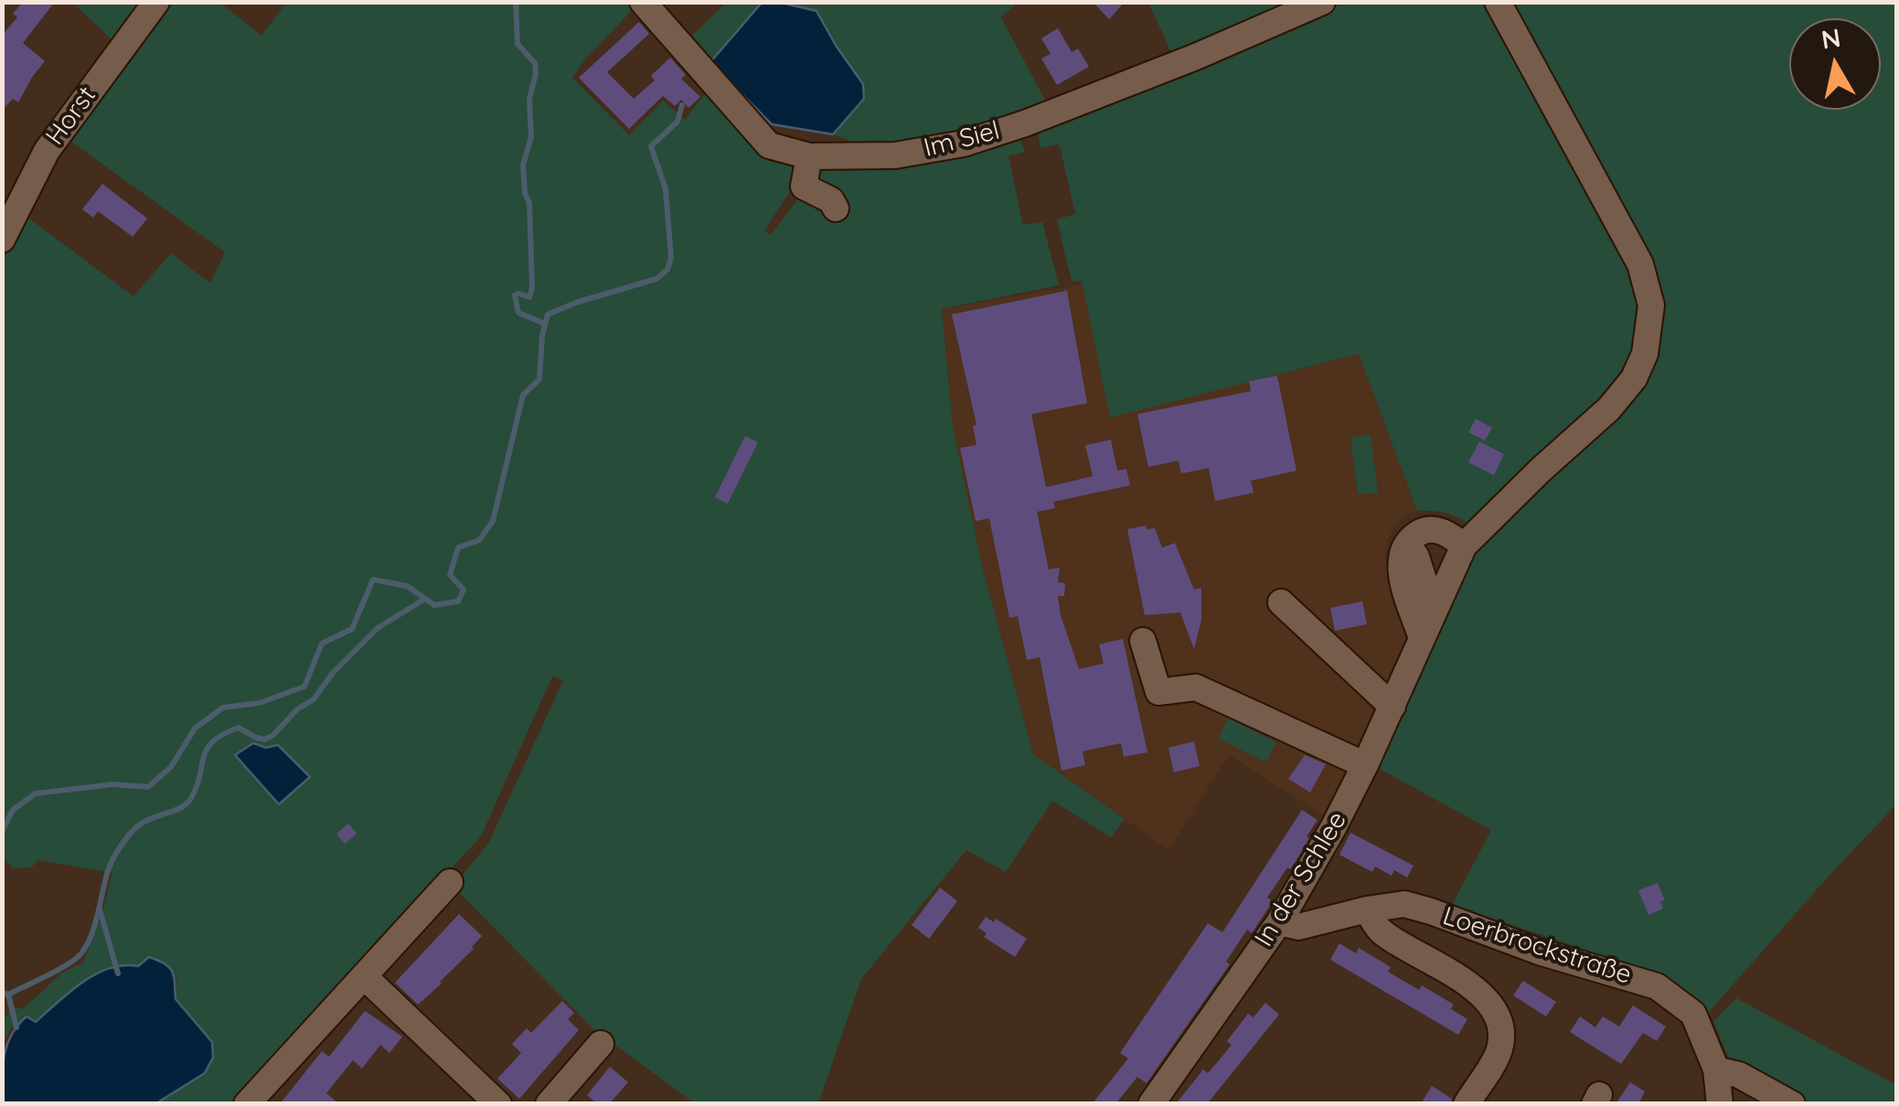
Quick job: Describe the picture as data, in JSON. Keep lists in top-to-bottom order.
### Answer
{
  "streets": {
    "street": [
      "Horst",
      "Im Siel",
      "In der Schlee",
      "Loerbrockstraße"
    ]
  },
  "crossings": [
    ["In der Schlee", "Loerbrockstraße"]
  ],
  "north": "top"
}
